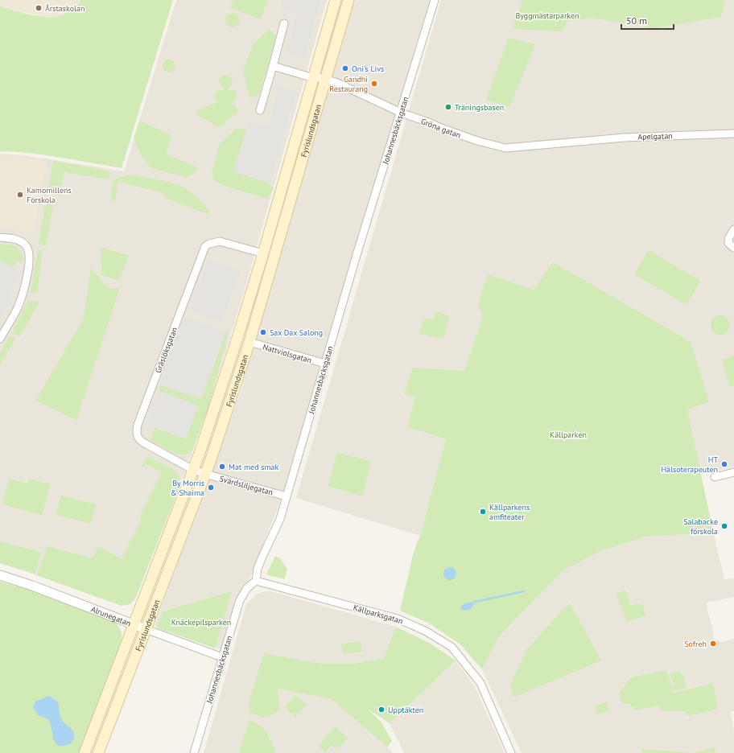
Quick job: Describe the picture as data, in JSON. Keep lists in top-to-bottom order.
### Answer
{
  "streets": {
    "main road": ["Fyrislundsgatan"],
    "street": [
      "Gröna gatan",
      "Johannesbäcksgatan",
      "Apelgatan",
      "Gräslöksgatan",
      "Nattviolsgatan",
      "Svärdsliljegatan",
      "Källparksgatan",
      "Alrunegatan"
    ]
  },
  "crossings": [
    ["Gröna gatan", "Johannesbäcksgatan"],
    ["Gröna gatan", "Fyrislundsgatan"],
    ["Gröna gatan", "Apelgatan"],
    ["Johannesbäcksgatan", "Nattviolsgatan"],
    ["Johannesbäcksgatan", "Svärdsliljegatan"],
    ["Johannesbäcksgatan", "Källparksgatan"],
    ["Johannesbäcksgatan", "Alrunegatan"],
    ["Fyrislundsgatan", "Gräslöksgatan"],
    ["Fyrislundsgatan", "Nattviolsgatan"],
    ["Fyrislundsgatan", "Svärdsliljegatan"],
    ["Fyrislundsgatan", "Alrunegatan"],
    ["Gräslöksgatan", "Svärdsliljegatan"]
  ],
  "parks": ["Byggmästarparken", "Källparken", "Knäckepilsparken"],
  "places": [
    "Årstaskolan",
    "Oni's Livs",
    "Gandhi Restaurang",
    "Träningsbasen",
    "Kamomillens Förskola",
    "Sax Dax Salong",
    "HT Hälsoterapeuten",
    "Mat med smak",
    "By Morris & Shaima",
    "Källparkens amfiteater",
    "Salabacke förskola",
    "Sofreh",
    "Upptäkten"
  ],
  "scale_bar": "50 m"
}
